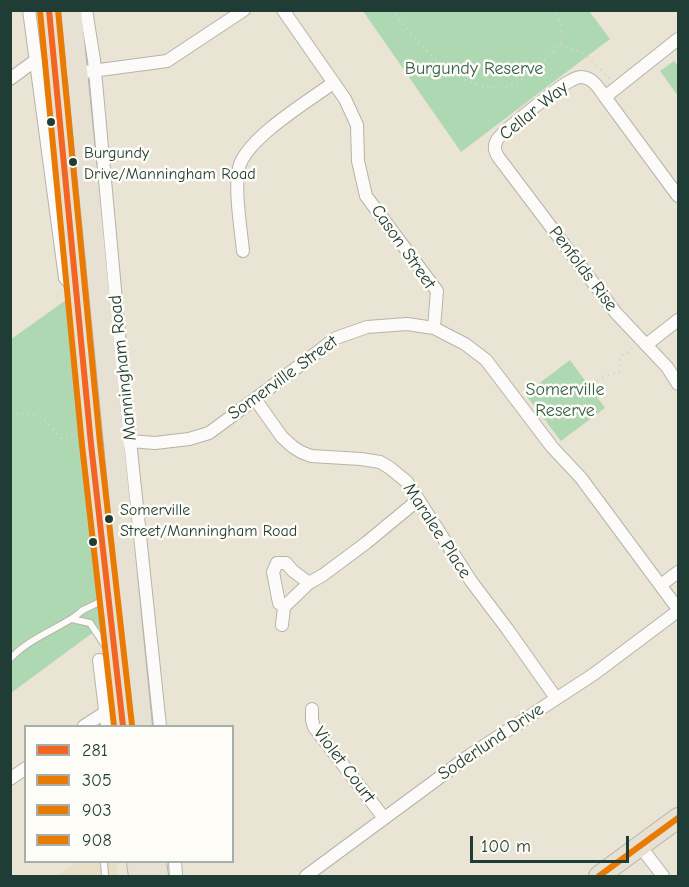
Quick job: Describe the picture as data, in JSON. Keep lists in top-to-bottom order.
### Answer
{
  "streets": {
    "main road": ["Manningham Road"],
    "street": [
      "Cellar Way",
      "Cason Street",
      "Penfolds Rise",
      "Somerville Street",
      "Maralee Place",
      "Soderlund Drive",
      "Violet Court"
    ]
  },
  "crossings": [
    ["Cellar Way", "Penfolds Rise"],
    ["Cason Street", "Somerville Street"],
    ["Manningham Road", "Somerville Street"],
    ["Somerville Street", "Maralee Place"],
    ["Somerville Street", "Soderlund Drive"],
    ["Maralee Place", "Soderlund Drive"],
    ["Soderlund Drive", "Violet Court"]
  ],
  "parks": ["Burgundy Reserve", "Somerville Reserve"],
  "places": ["Burgundy Drive/Manningham Road", "Somerville Street/Manningham Road"],
  "lines": [
    "transit line 281",
    "transit line 903",
    "transit line 305",
    "transit line 908"
  ],
  "legend": [
    "281",
    "305",
    "903",
    "908"
  ],
  "scale_bar": "100 m"
}
